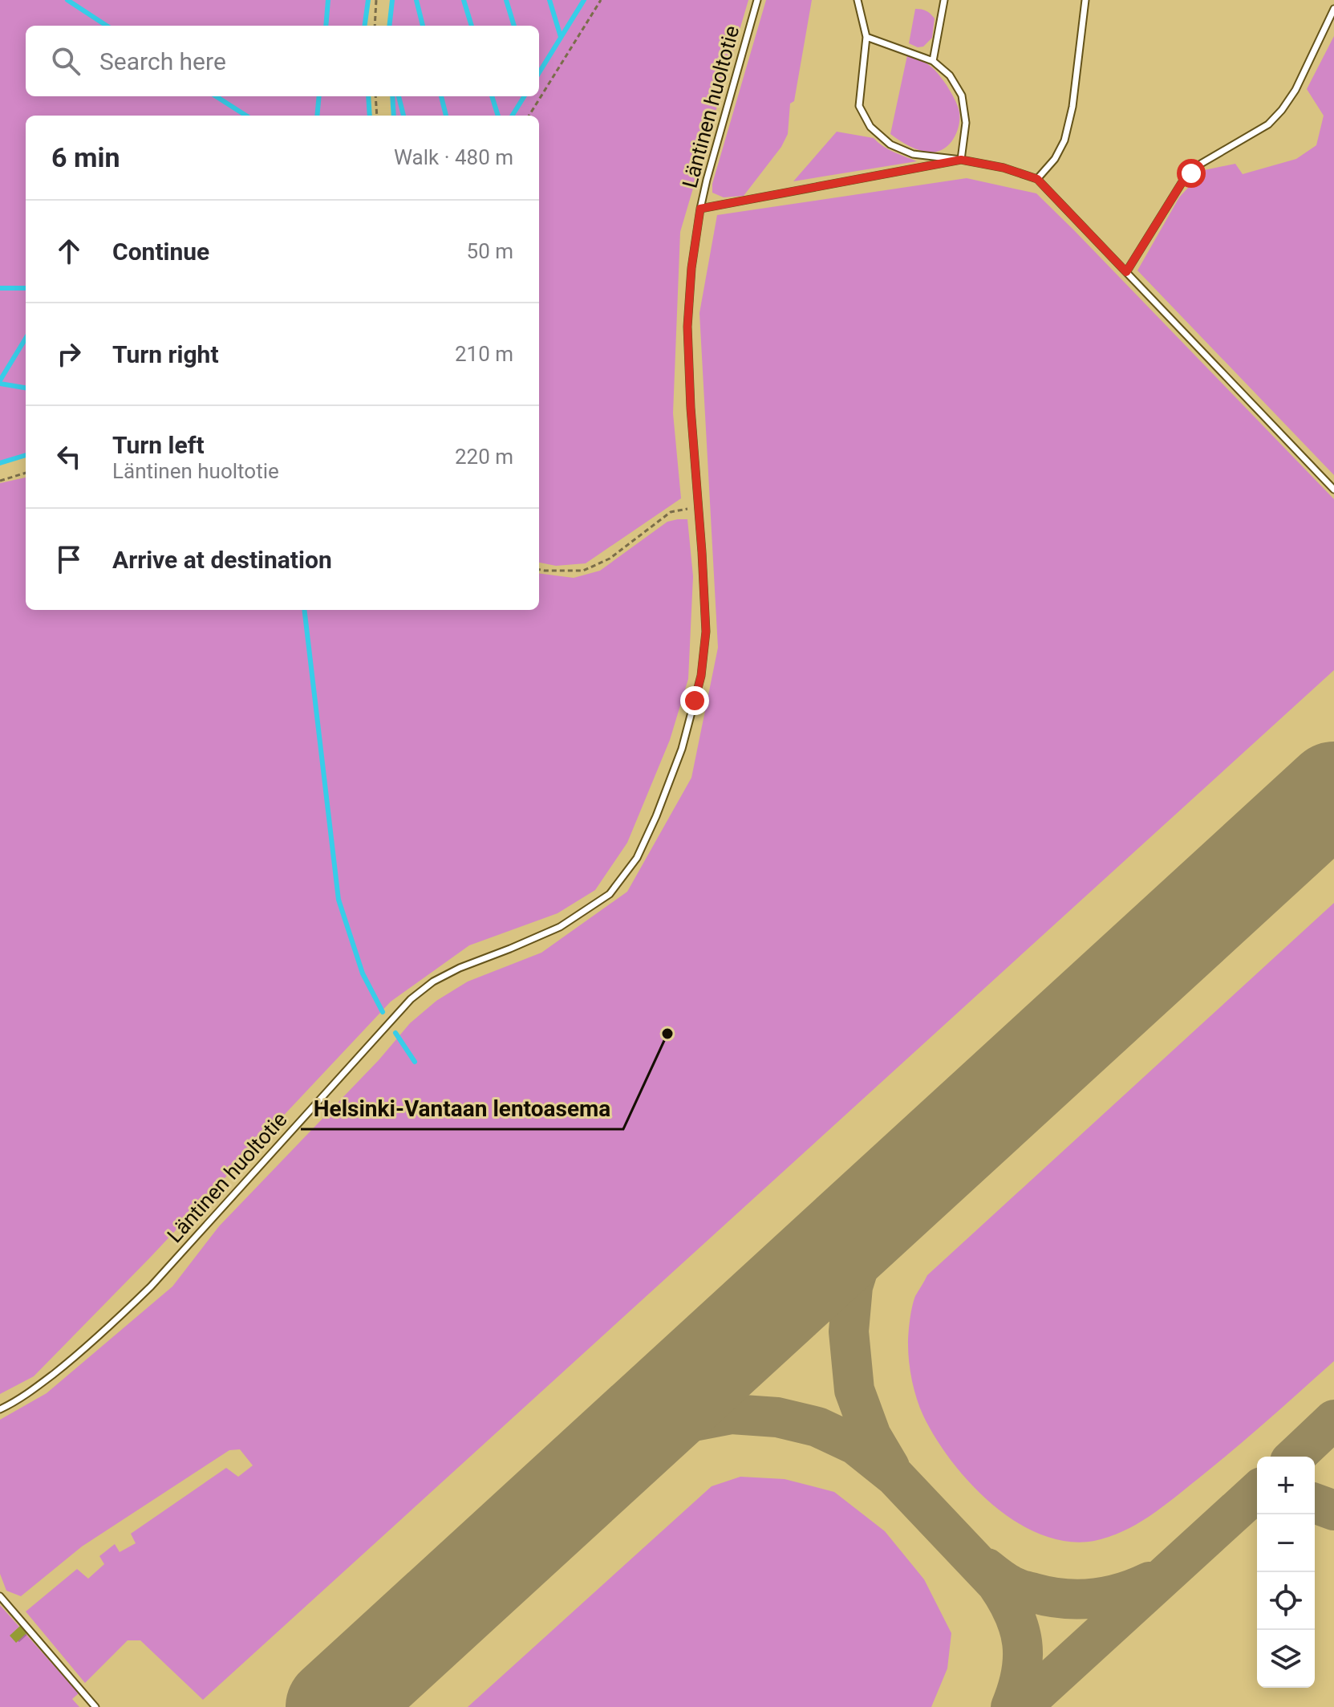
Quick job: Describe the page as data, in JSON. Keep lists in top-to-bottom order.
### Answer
{
  "streets": {
    "lane": ["Läntinen huoltotie"]
  },
  "places": ["Helsinki-Vantaan lentoasema"],
  "page": {
    "search": "Search here",
    "heading": ["6 min", "Walk · 480 m"],
    "list": [
      ["Continue", "50 m"],
      ["Turn right", "210 m"],
      ["Turn left", "Läntinen huoltotie", "220 m"],
      "Arrive at destination"
    ],
    "map_buttons": ["+", "−"]
  }
}
